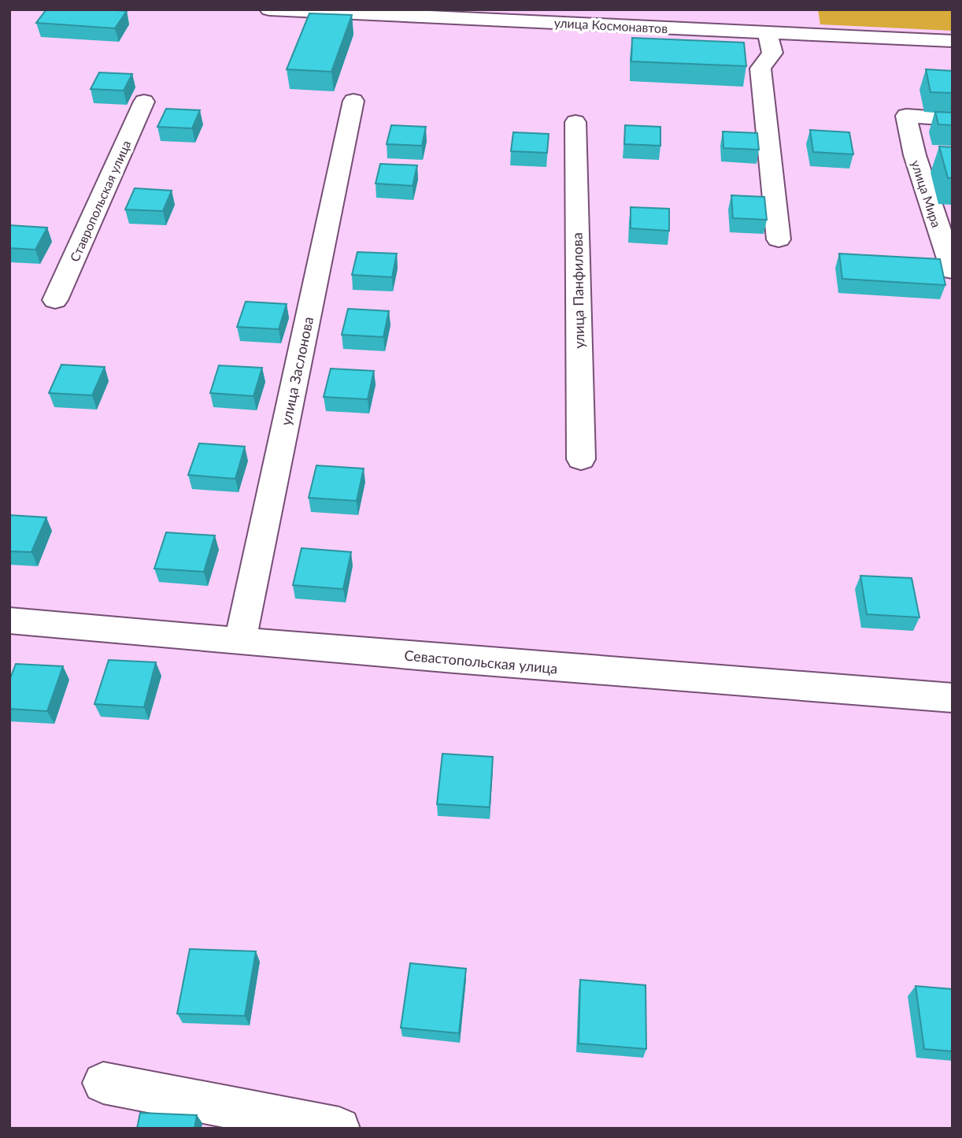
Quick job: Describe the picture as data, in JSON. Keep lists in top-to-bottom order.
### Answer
{
  "streets": {
    "street": [
      "улица Космонавтов",
      "улица Мира",
      "Ставропольская улица",
      "улица Панфилова",
      "улица Заслонова",
      "Севастопольская улица"
    ]
  },
  "crossings": [
    ["улица Заслонова", "Севастопольская улица"]
  ]
}
